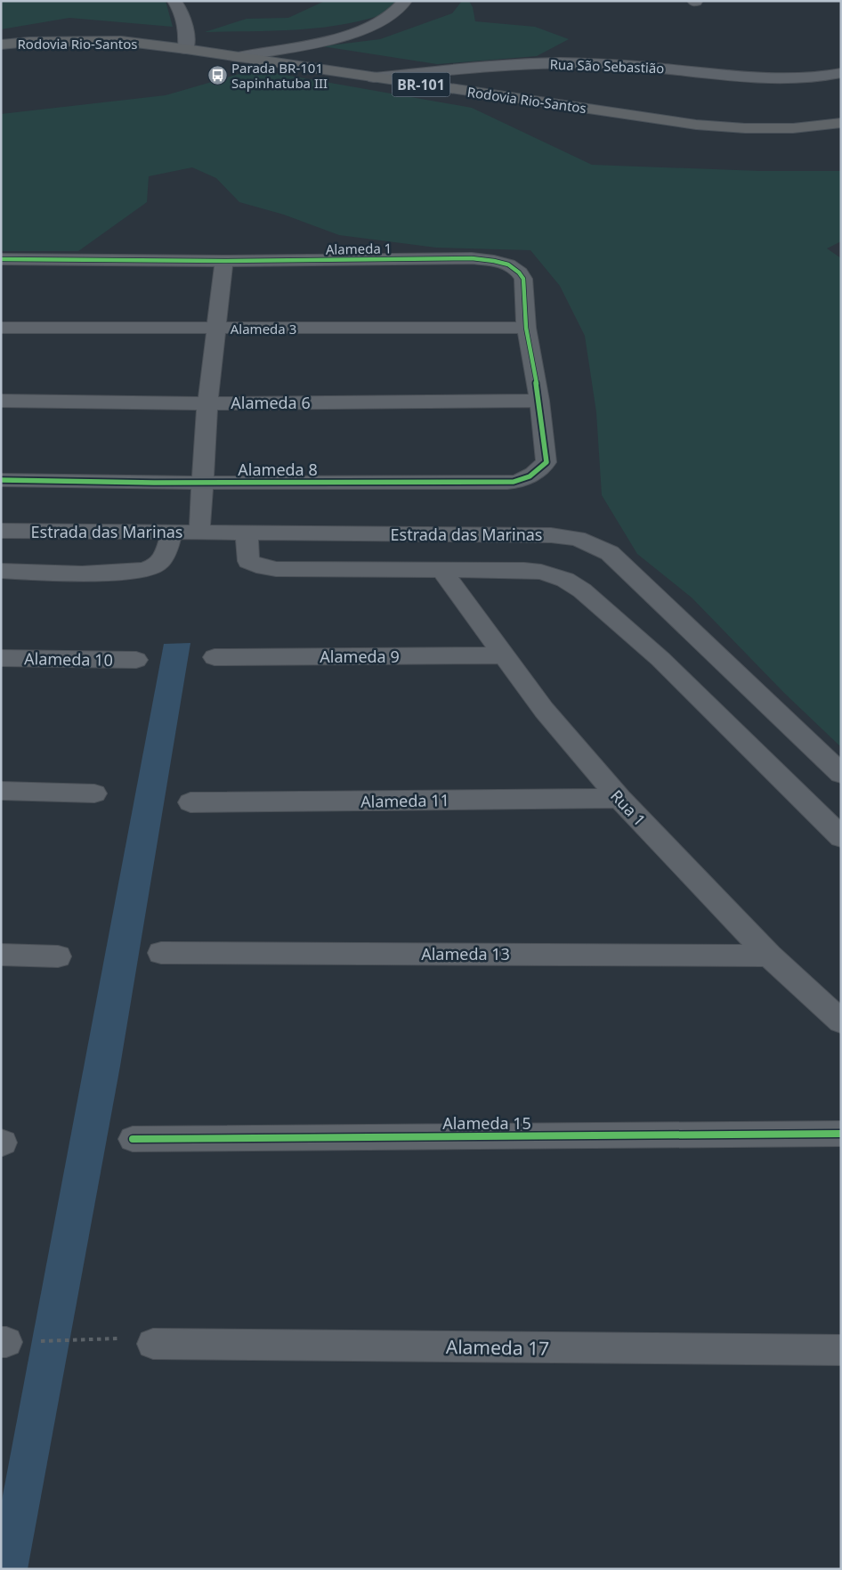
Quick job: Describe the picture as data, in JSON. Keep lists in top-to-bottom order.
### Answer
{
  "streets": {
    "highway": ["Rodovia Rio-Santos", "BR-101"],
    "street": [
      "Rua São Sebastião",
      "Alameda 1",
      "Alameda 3",
      "Alameda 6",
      "Alameda 8",
      "Estrada das Marinas",
      "Alameda 9",
      "Alameda 10",
      "Alameda 11",
      "Rua 1",
      "Alameda 13",
      "Alameda 15",
      "Alameda 17"
    ]
  },
  "crossings": [
    ["Rodovia Rio-Santos", "Rua São Sebastião"],
    ["Alameda 1", "Alameda 3"],
    ["Alameda 1", "Alameda 6"],
    ["Alameda 1", "Alameda 8"],
    ["Alameda 9", "Rua 1"],
    ["Alameda 11", "Rua 1"],
    ["Rua 1", "Alameda 13"]
  ],
  "places": {
    "bus stop": ["Parada BR-101 Sapinhatuba III"]
  }
}
